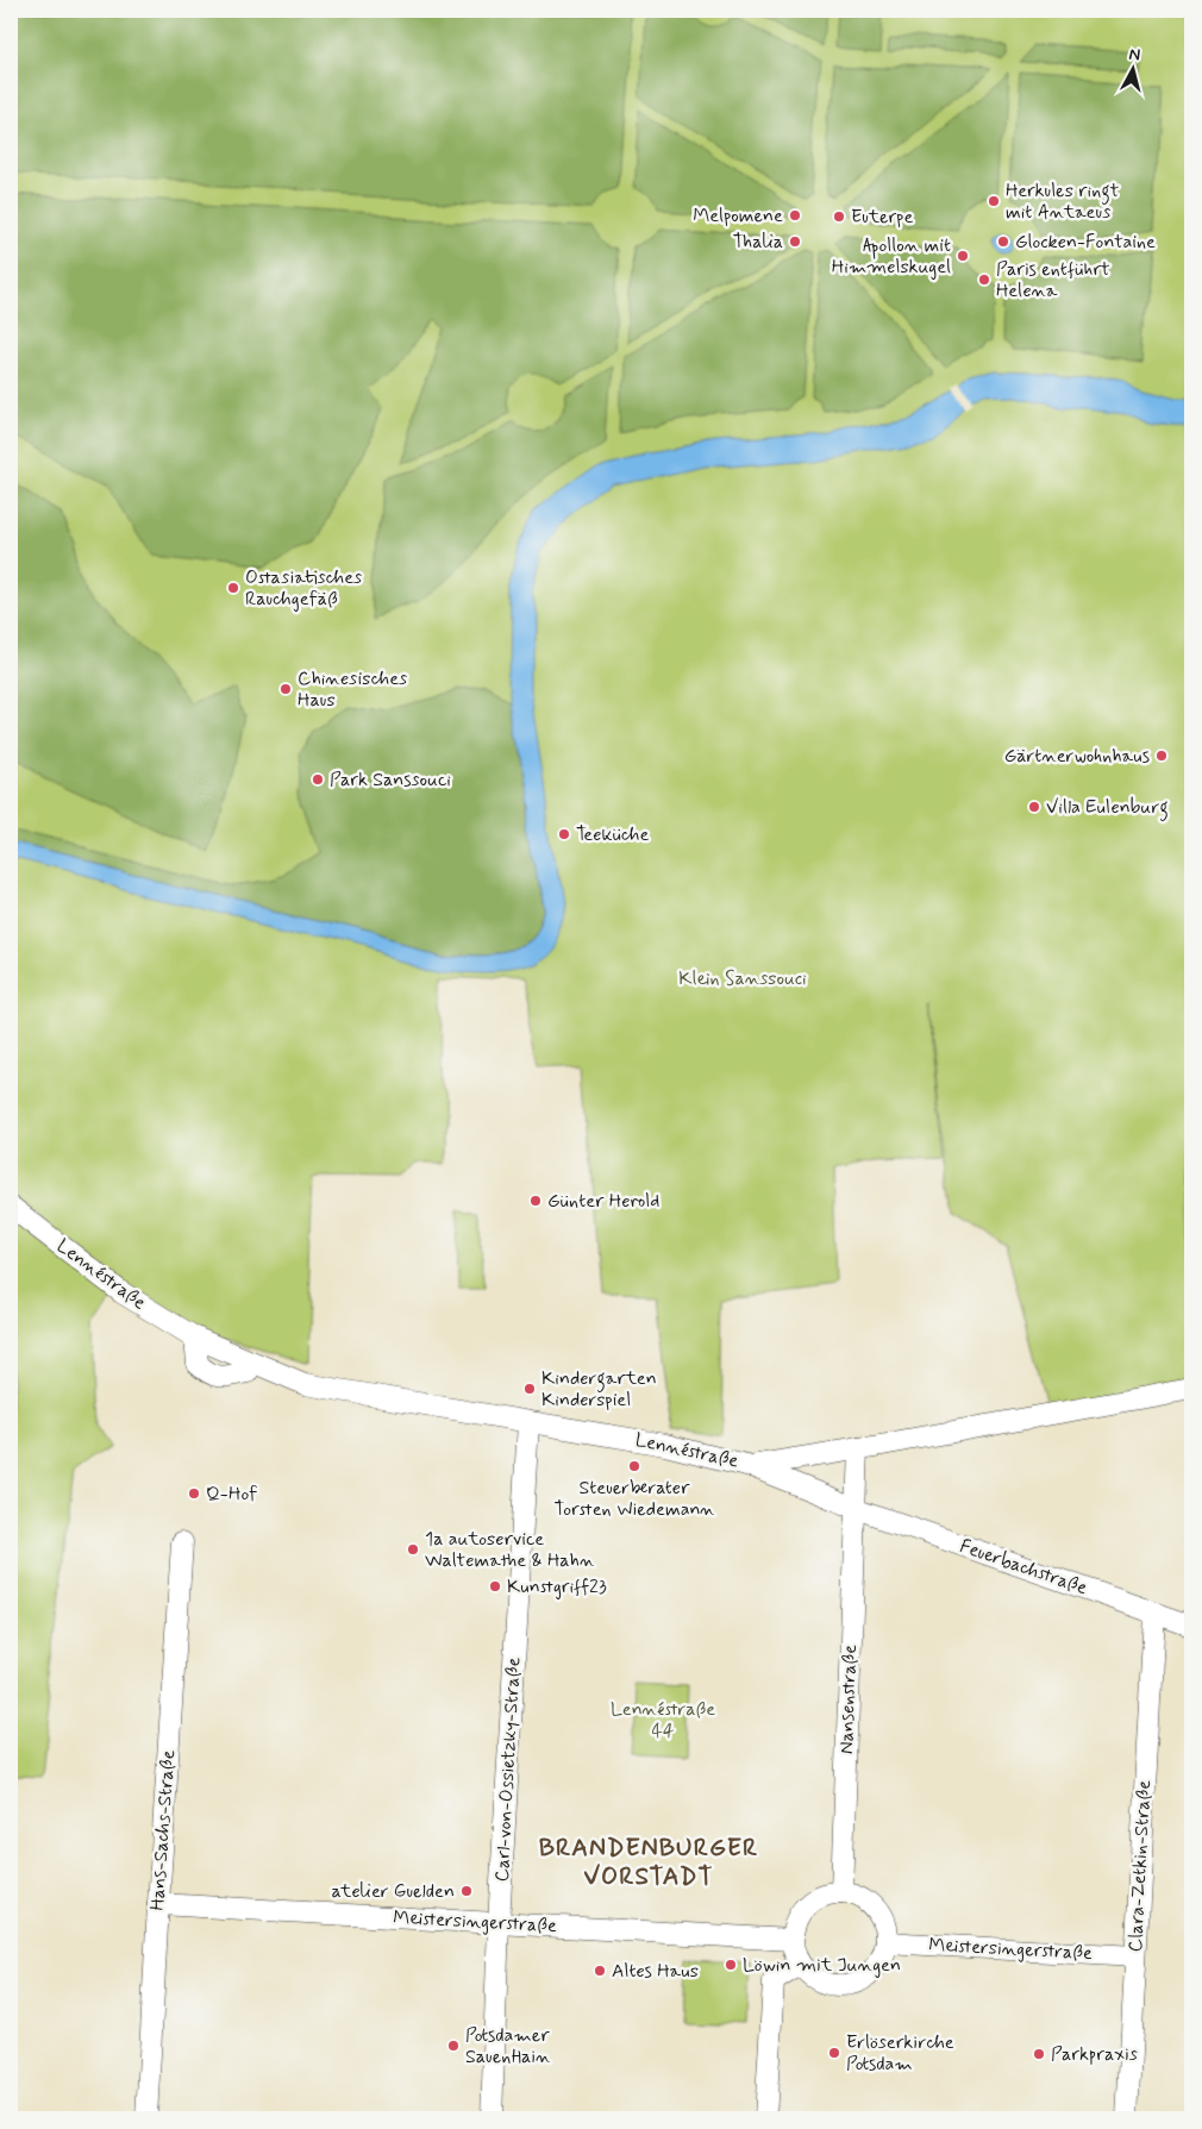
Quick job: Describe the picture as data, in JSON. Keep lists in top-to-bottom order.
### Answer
{
  "streets": {
    "street": [
      "Lennéstraße",
      "Feuerbachstraße",
      "Nansenstraße",
      "Carl-von-Ossietzky-Straße",
      "Hans-Sachs-Straße",
      "Clara-Zetkin-Straße",
      "Meistersingerstraße"
    ]
  },
  "crossings": [
    ["Lennéstraße", "Feuerbachstraße"],
    ["Lennéstraße", "Carl-von-Ossietzky-Straße"],
    ["Feuerbachstraße", "Nansenstraße"],
    ["Feuerbachstraße", "Clara-Zetkin-Straße"],
    ["Nansenstraße", "Meistersingerstraße"],
    ["Carl-von-Ossietzky-Straße", "Meistersingerstraße"],
    ["Hans-Sachs-Straße", "Meistersingerstraße"],
    ["Clara-Zetkin-Straße", "Meistersingerstraße"]
  ],
  "districts": ["BRANDENBURGER VORSTADT"],
  "parks": ["Klein Sanssouci", "Lennéstraße 44"],
  "places": [
    "Herkules ringt mit Antaeus",
    "Melpomene",
    "Euterpe",
    "Thalia",
    "Glocken-Fontaine",
    "Apollon mit Himmelskugel",
    "Paris entführt Helena",
    "Ostasiatisches Rauchgefäß",
    "Chinesisches Haus",
    "Gärtnerwohnhaus",
    "Park Sanssouci",
    "Villa Eulenburg",
    "Teeküche",
    "Günter Herold",
    "Kindergarten Kinderspiel",
    "Steuerberater Torsten Wiedemann",
    "Q-Hof",
    "1a autoservice Waltemathe & Hahn",
    "Kunstgriff23",
    "atelier Guelden",
    "Löwin mit Jungen",
    "Altes Haus",
    "Potsdamer SauenHain",
    "Erlöserkirche Potsdam",
    "Parkpraxis"
  ],
  "north": "top"
}
